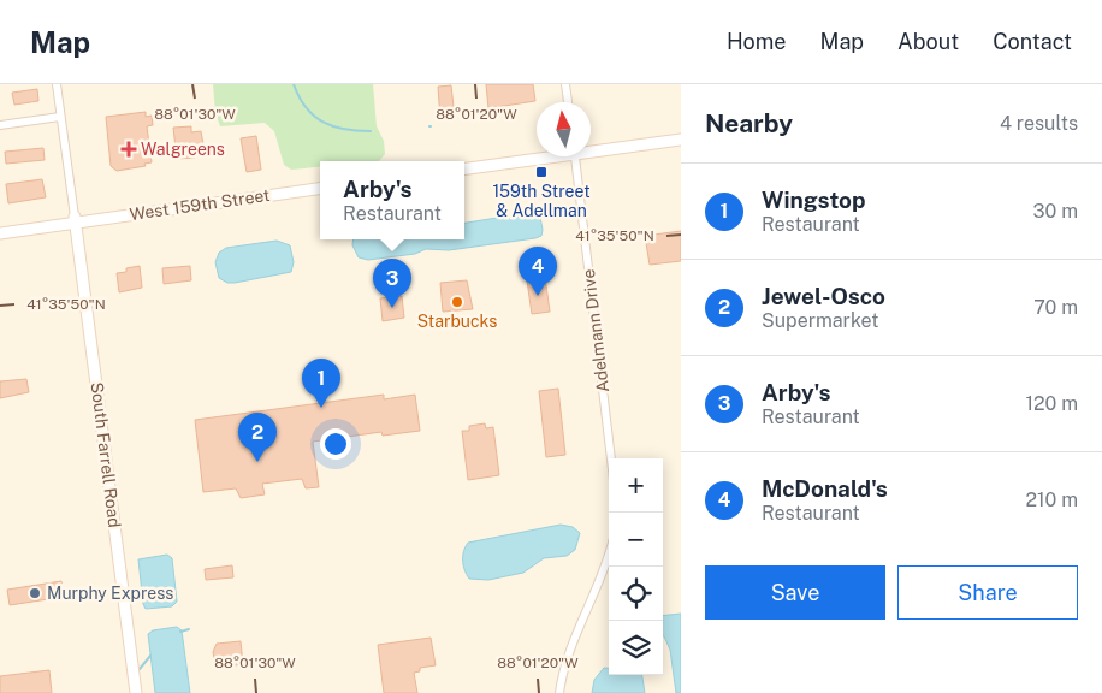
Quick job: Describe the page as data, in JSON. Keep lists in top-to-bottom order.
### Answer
{
  "streets": {
    "main road": ["West 159th Street", "South Farrell Road"],
    "street": ["Adelmann Drive"]
  },
  "crossings": [
    ["West 159th Street", "South Farrell Road"]
  ],
  "places": {
    "health": ["Walgreens"],
    "transit": ["159th Street & Adellman"],
    "other": ["Starbucks", "Murphy Express"]
  },
  "north": "top",
  "page": {
    "header": "Map",
    "nav": [
      "Home",
      "Map",
      "About",
      "Contact"
    ],
    "heading": ["Nearby", "4 results"],
    "popup": ["Arby's", "Restaurant"],
    "list": [
      {
        "mark": "1",
        "name": "Wingstop",
        "note": "Restaurant",
        "value": "30 m"
      },
      {
        "mark": "2",
        "name": "Jewel-Osco",
        "note": "Supermarket",
        "value": "70 m"
      },
      {
        "mark": "3",
        "name": "Arby's",
        "note": "Restaurant",
        "value": "120 m"
      },
      {
        "mark": "4",
        "name": "McDonald's",
        "note": "Restaurant",
        "value": "210 m"
      }
    ],
    "pins": [
      "4",
      "3",
      "1",
      "2"
    ],
    "map_buttons": ["+", "−"],
    "buttons": ["Save", "Share"]
  },
  "coordinates": ["88°01'30\"W", "88°01'20\"W", "41°35'50\"N"]
}
